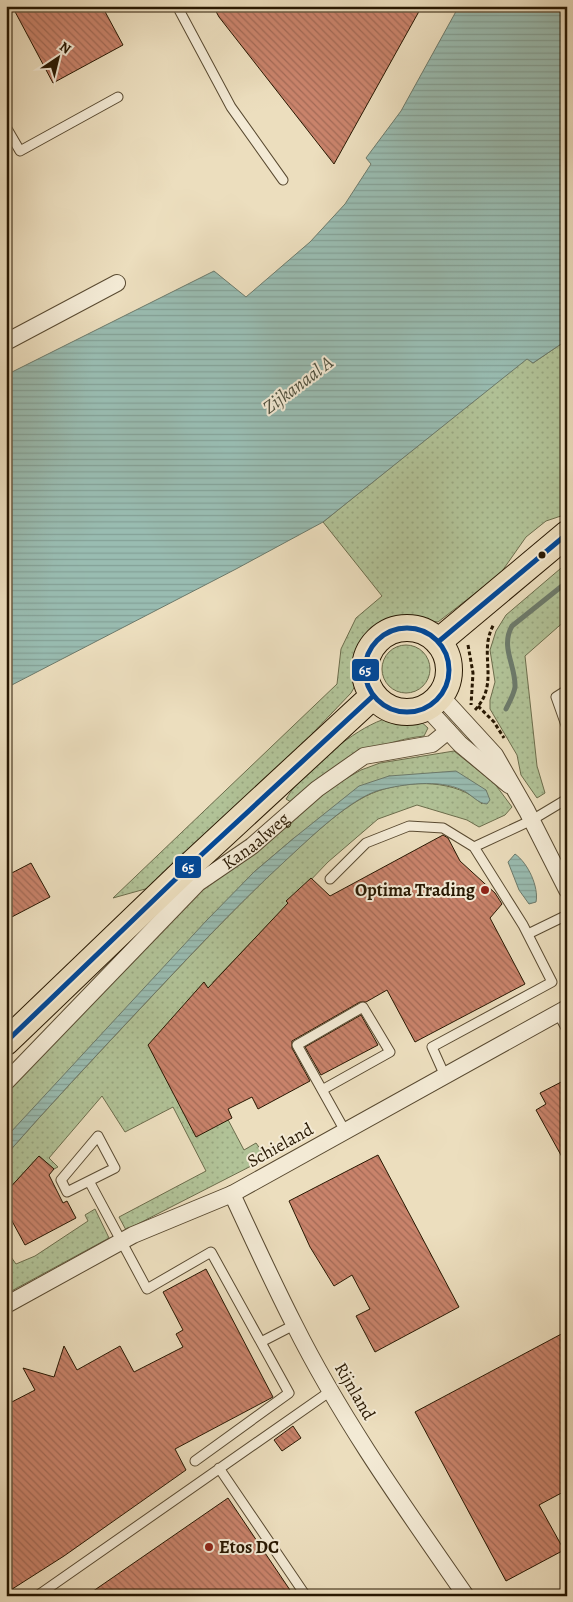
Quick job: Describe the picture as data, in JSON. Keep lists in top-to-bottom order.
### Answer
{
  "streets": {
    "main road": ["Kanaalweg"],
    "street": ["Schieland", "Rijnland"]
  },
  "crossings": [
    ["Schieland", "Rijnland"]
  ],
  "water": ["Zijkanaal A"],
  "places": ["Optima Trading", "Etos DC"],
  "lines": ["transit line 65"],
  "north": "top right"
}
